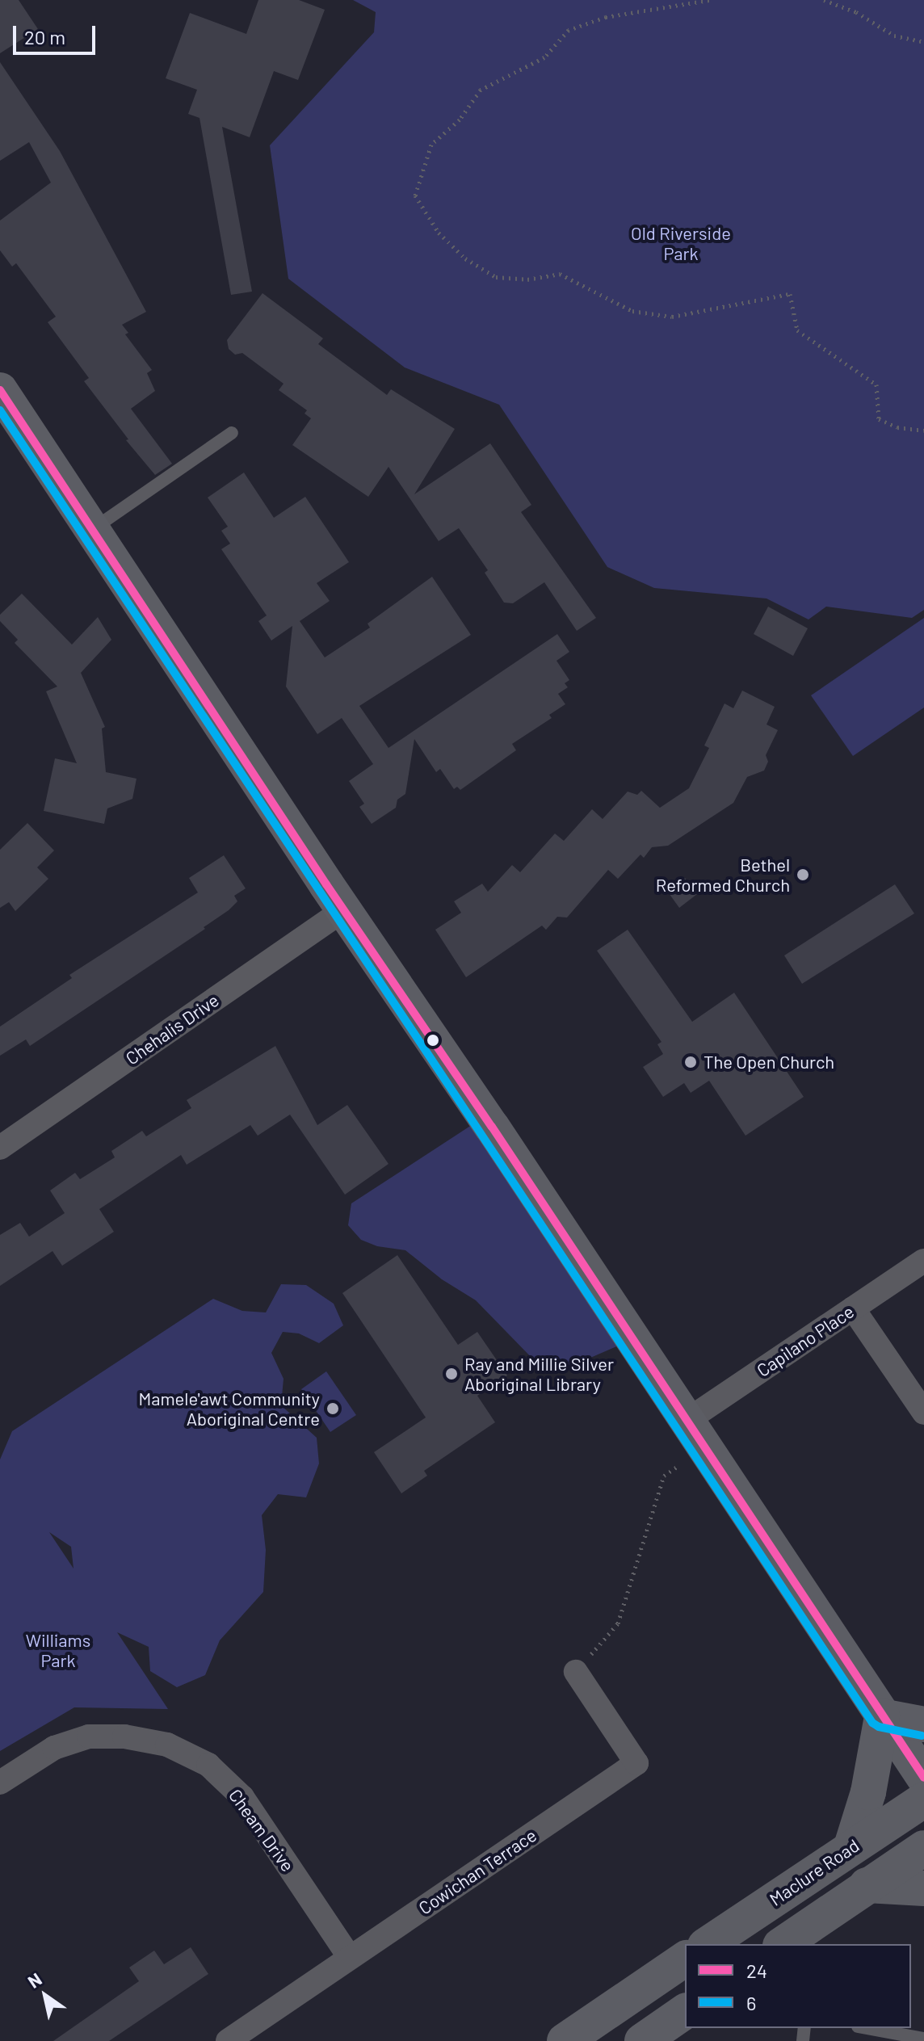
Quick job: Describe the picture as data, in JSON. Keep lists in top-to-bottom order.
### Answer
{
  "streets": {
    "main road": ["Maclure Road"],
    "street": [
      "Chehalis Drive",
      "Capilano Place",
      "Cheam Drive",
      "Cowichan Terrace"
    ]
  },
  "crossings": [
    ["Cheam Drive", "Cowichan Terrace"]
  ],
  "parks": ["Old Riverside Park", "Williams Park"],
  "places": [
    "Bethel Reformed Church",
    "The Open Church",
    "Ray and Millie Silver Aboriginal Library",
    "Mamele'awt Community Aboriginal Centre"
  ],
  "lines": ["transit line 24", "transit line 6"],
  "legend": ["24", "6"],
  "scale_bar": "20 m",
  "north": "top left"
}
